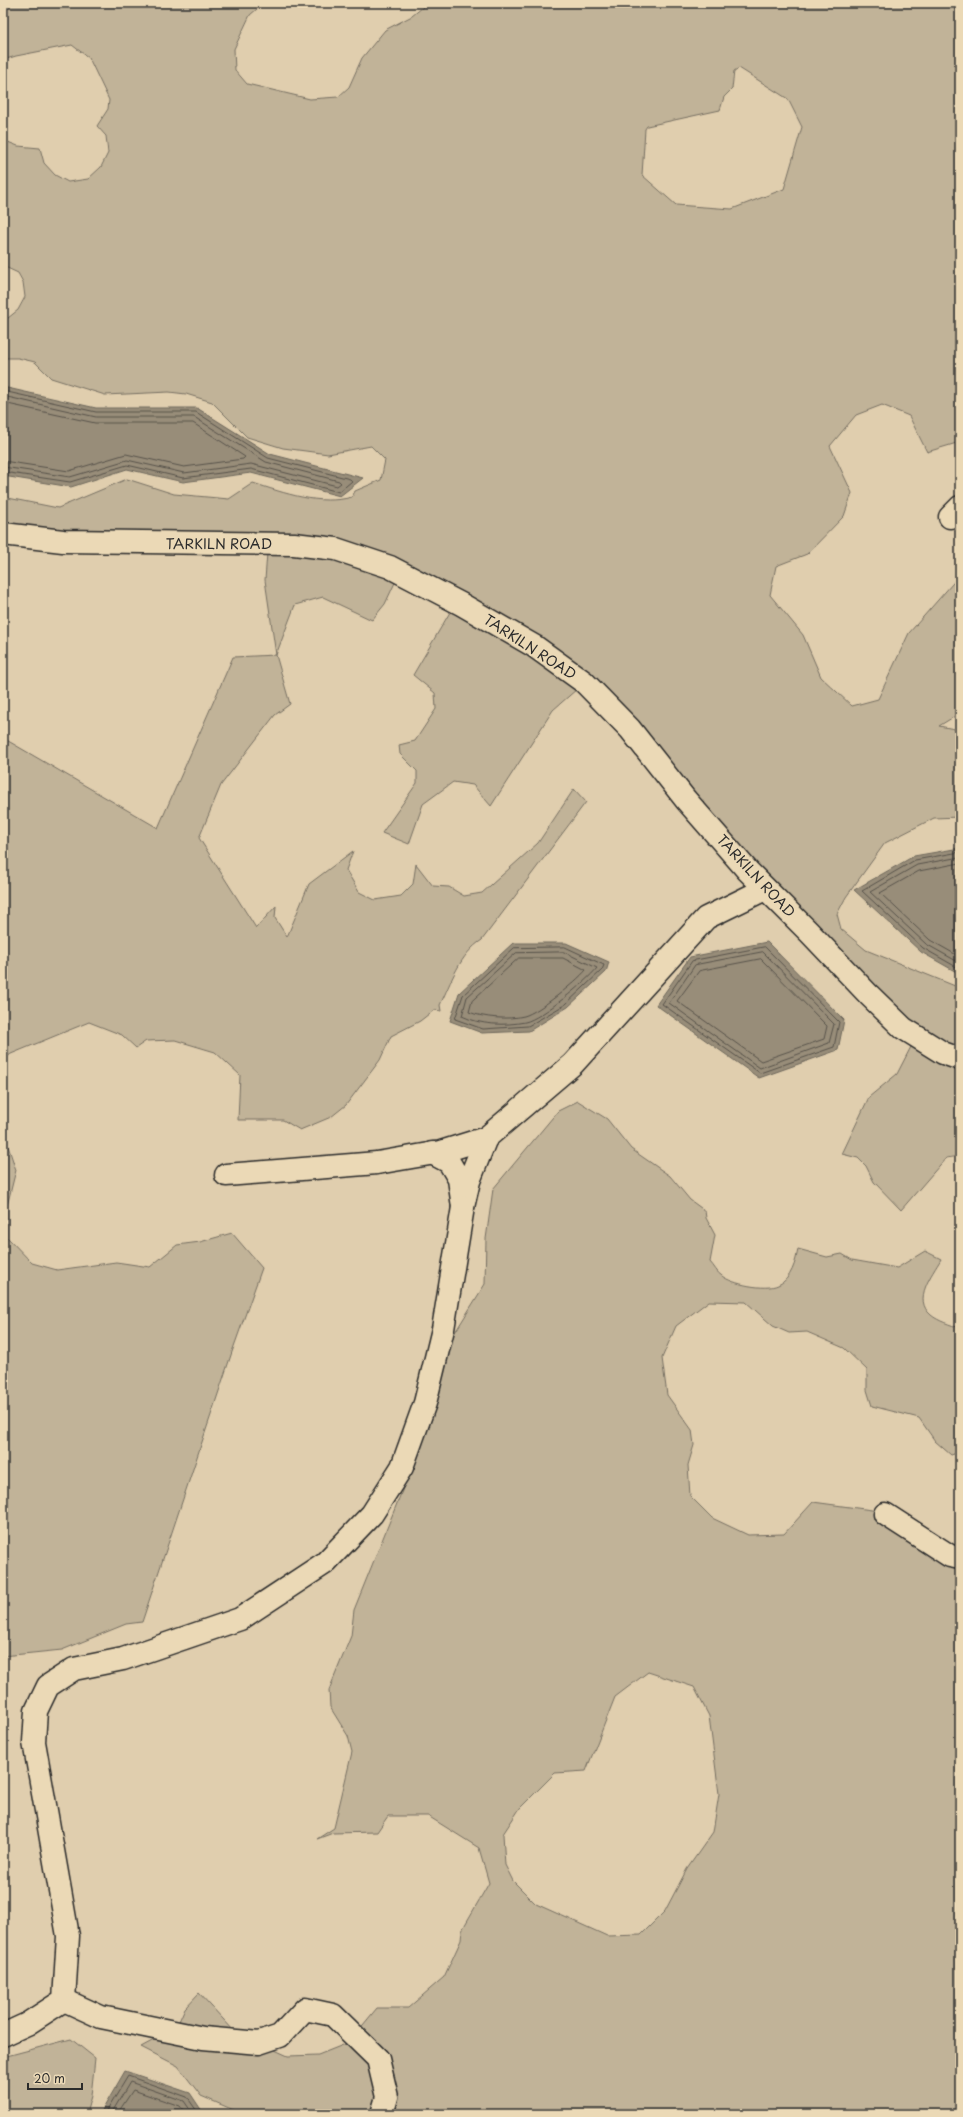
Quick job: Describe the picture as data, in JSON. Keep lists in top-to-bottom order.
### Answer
{
  "streets": {
    "street": ["TARKILN ROAD"]
  },
  "scale_bar": "20 m"
}
